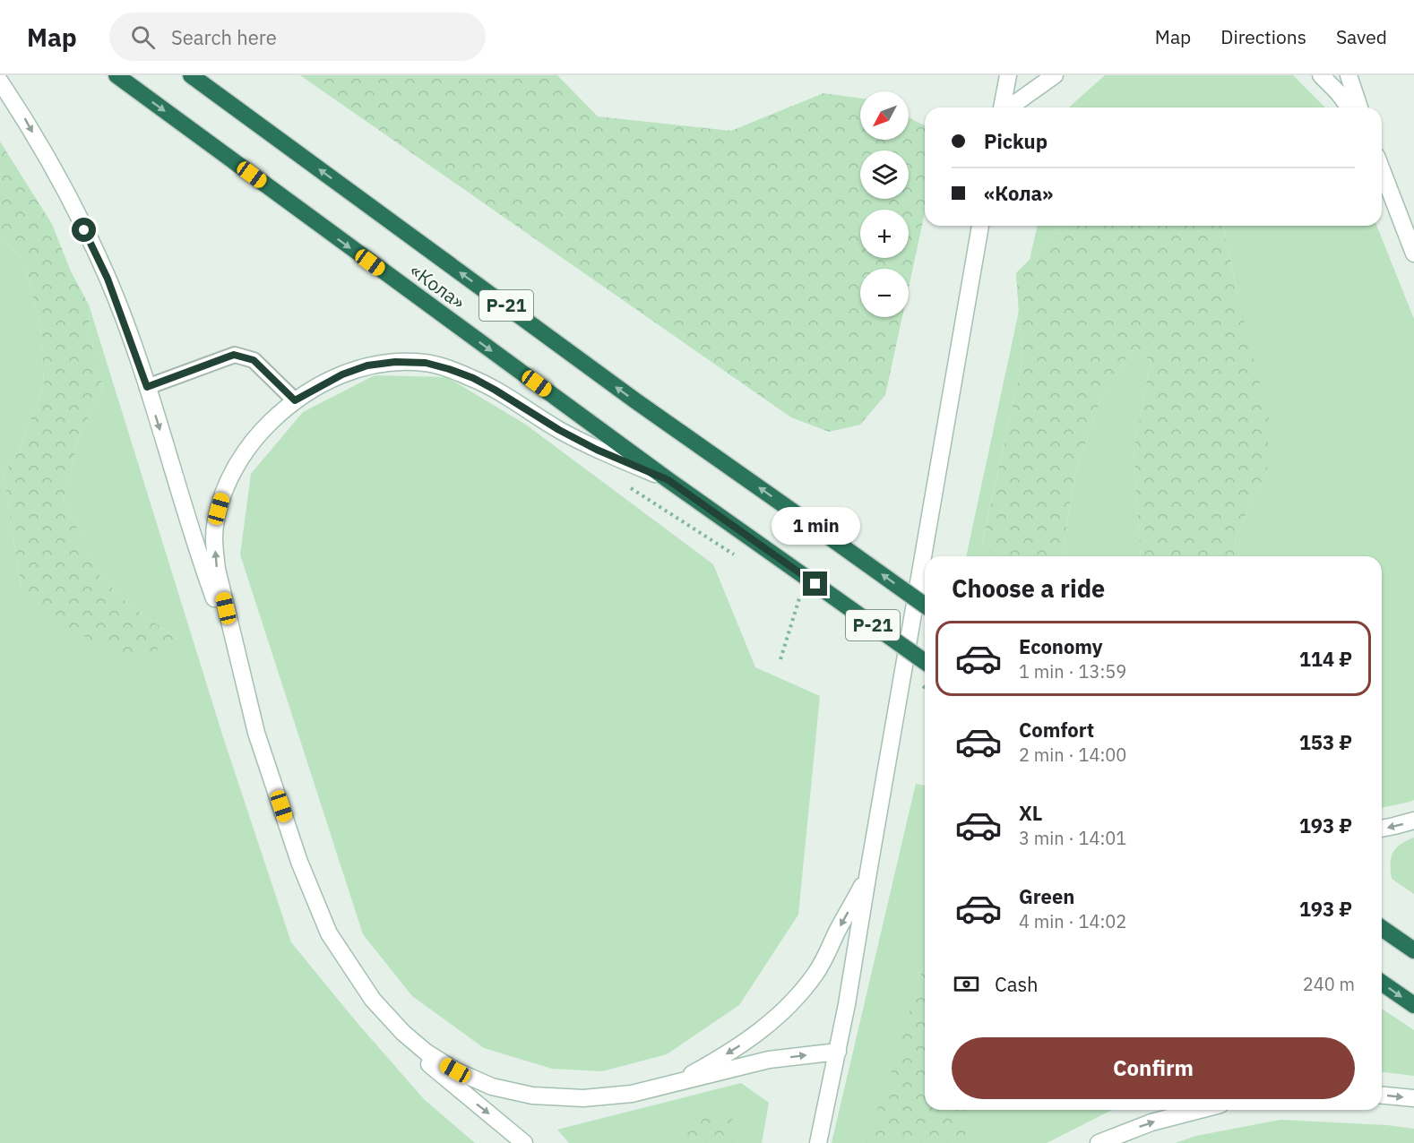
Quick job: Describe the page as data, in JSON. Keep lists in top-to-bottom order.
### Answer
{
  "streets": {
    "highway": ["«Кола»", "Р-21"]
  },
  "north": "bottom left",
  "page": {
    "header": "Map",
    "search": "Search here",
    "nav": ["Map", "Directions", "Saved"],
    "map_buttons": ["+", "−"],
    "banner": ["Pickup", "«Кола»"],
    "bubble": "1 min",
    "heading": "Choose a ride",
    "list": [
      {
        "name": "Economy",
        "note": "1 min · 13:59",
        "value": "114 ₽"
      },
      {
        "name": "Comfort",
        "note": "2 min · 14:00",
        "value": "153 ₽"
      },
      {
        "name": "XL",
        "note": "3 min · 14:01",
        "value": "193 ₽"
      },
      {
        "name": "Green",
        "note": "4 min · 14:02",
        "value": "193 ₽"
      }
    ],
    "pay": ["Cash", "240 m"],
    "buttons": "Confirm"
  }
}
